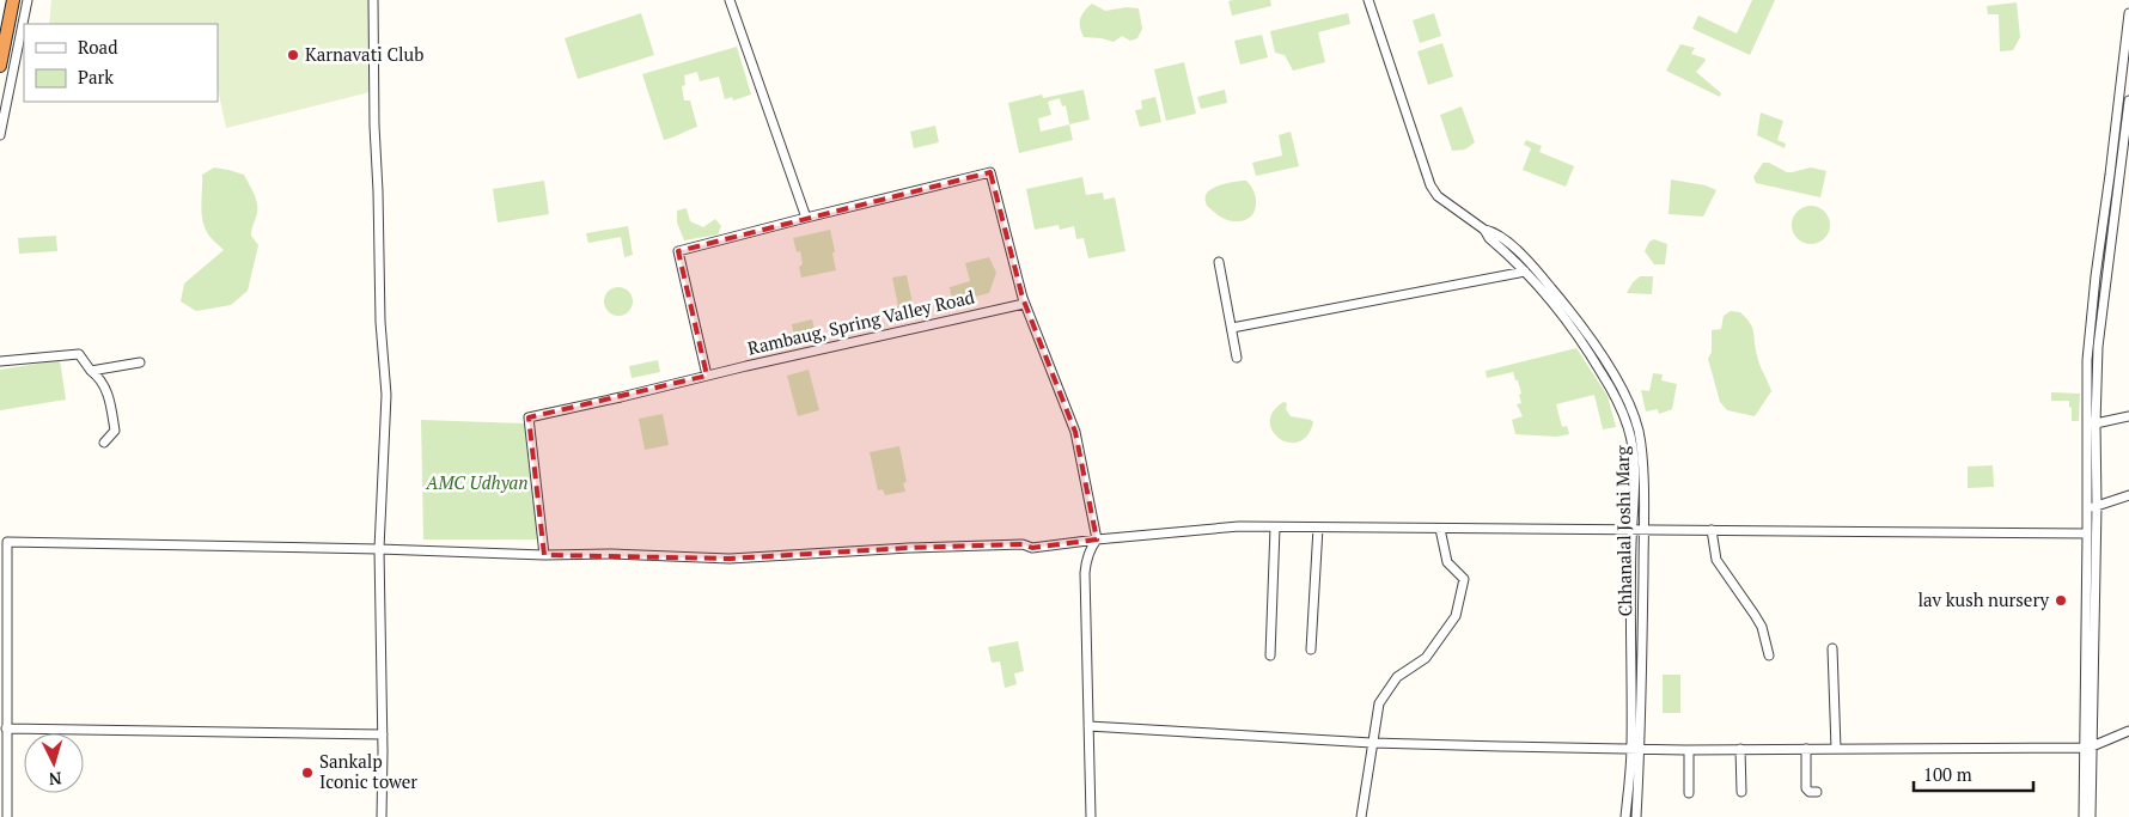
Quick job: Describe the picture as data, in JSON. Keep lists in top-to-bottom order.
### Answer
{
  "streets": {
    "street": ["Rambaug, Spring Valley Road", "Chhanalal Joshi Marg"]
  },
  "parks": ["AMC Udhyan"],
  "places": ["Karnavati Club", "lav kush nursery", "Sankalp Iconic tower"],
  "legend": ["Road", "Park"],
  "scale_bar": "100 m",
  "north": "bottom"
}
